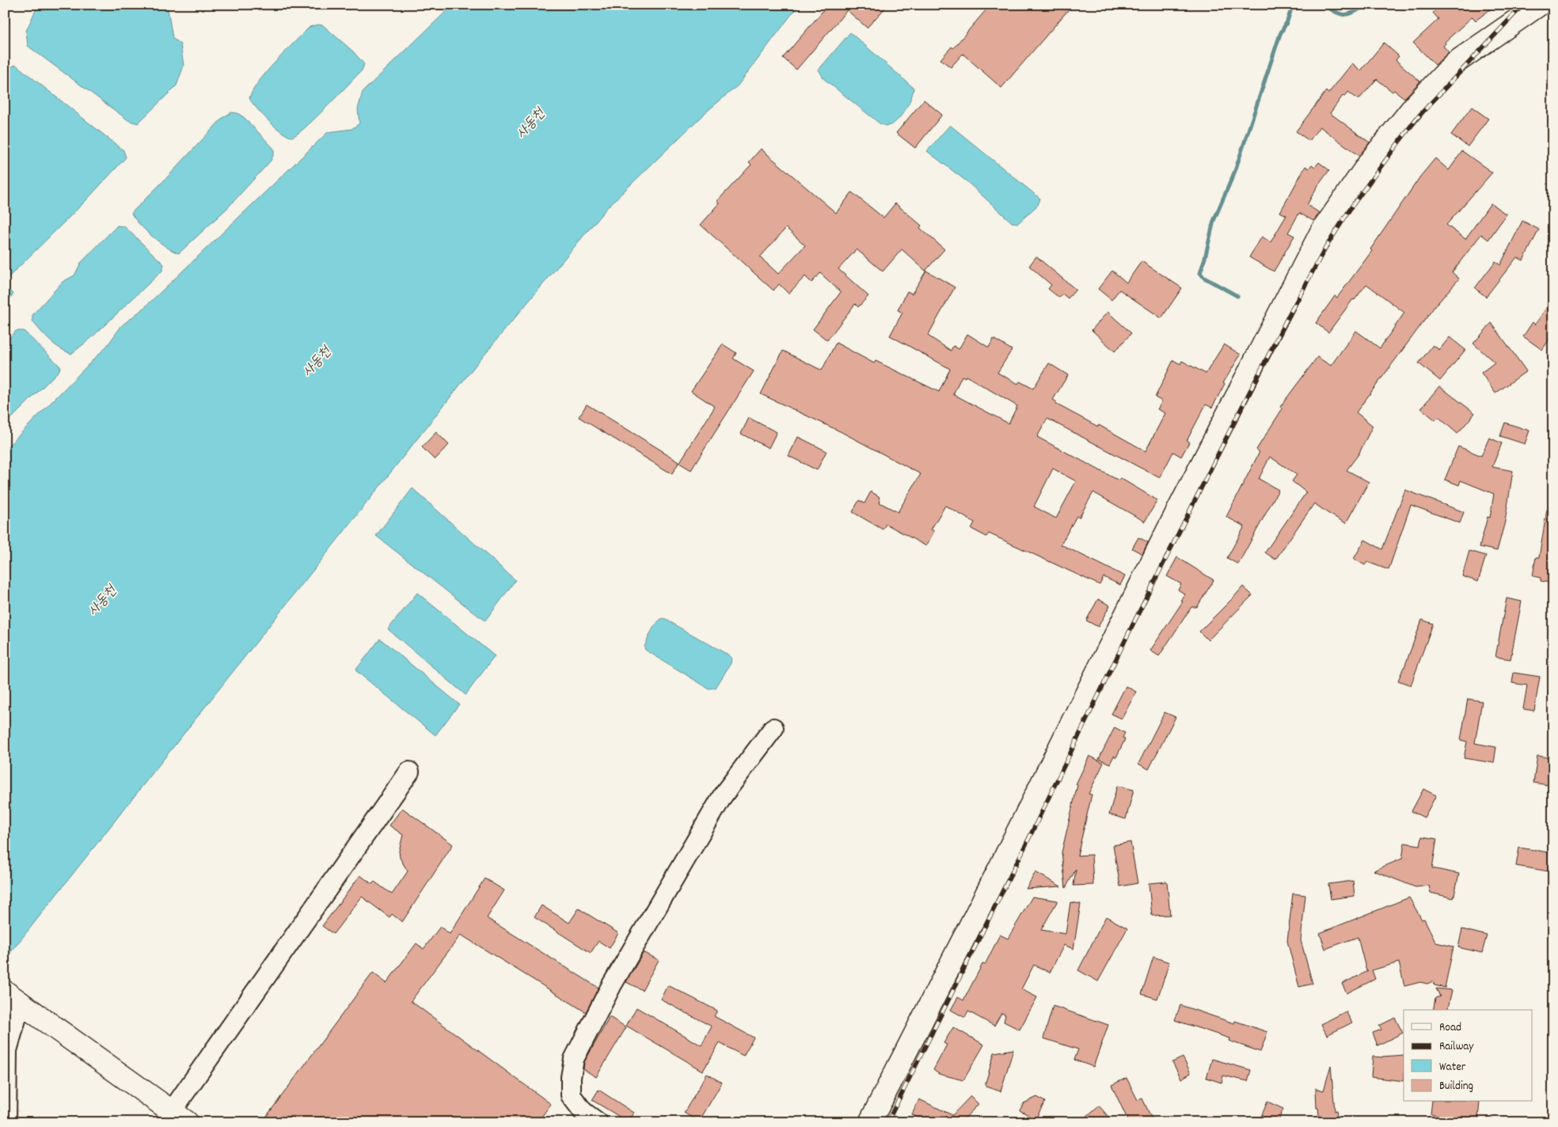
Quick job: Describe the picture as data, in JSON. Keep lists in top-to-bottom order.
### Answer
{
  "water": ["사동천"],
  "legend": [
    "Road",
    "Railway",
    "Water",
    "Building"
  ]
}
